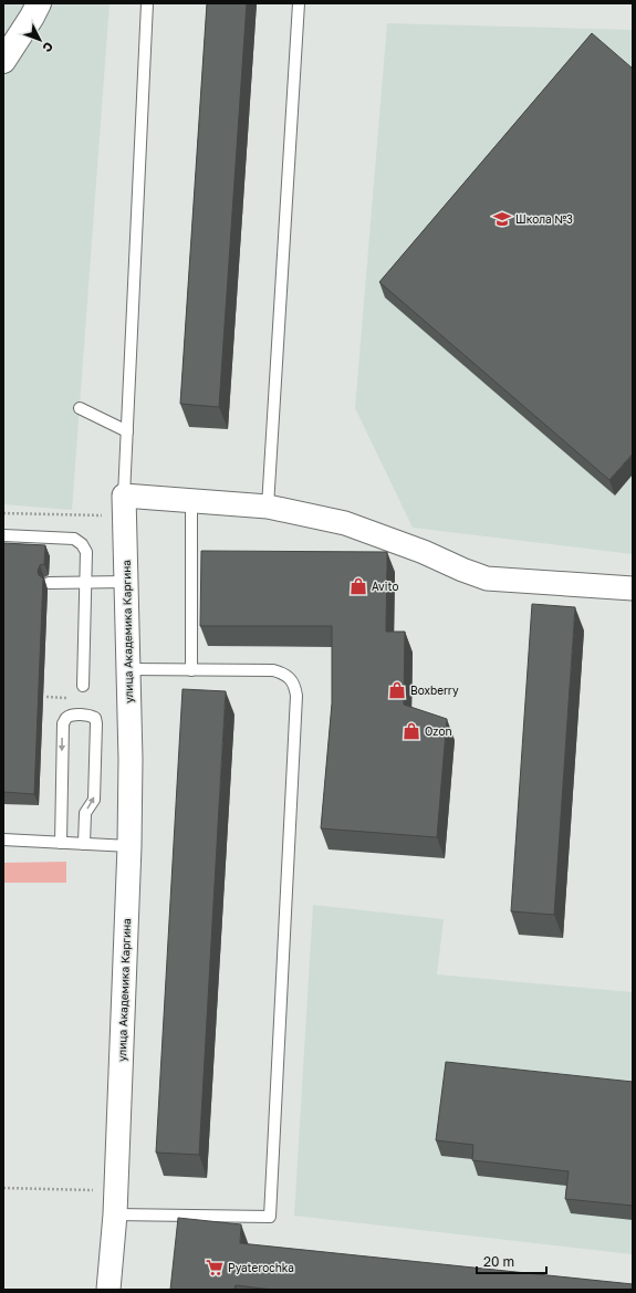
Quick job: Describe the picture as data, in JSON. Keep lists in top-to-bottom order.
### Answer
{
  "streets": {
    "street": ["улица Академика Каргина"]
  },
  "places": {
    "school or university": ["Школа №3"],
    "shop": ["Avito", "Boxberry", "Ozon"],
    "supermarket": ["Pyaterochka"]
  },
  "scale_bar": "20 m",
  "north": "bottom right"
}
